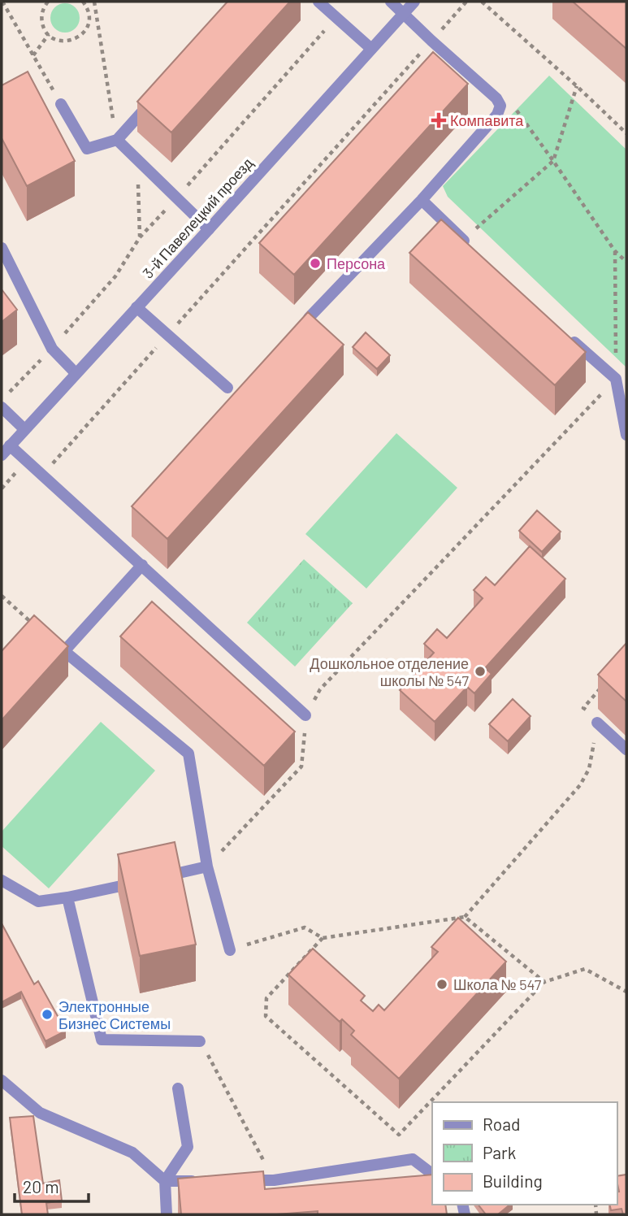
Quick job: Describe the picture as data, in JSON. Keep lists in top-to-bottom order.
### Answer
{
  "streets": {
    "street": ["3-й Павелецкий проезд"]
  },
  "places": {
    "health": ["Компавита"],
    "other": [
      "Персона",
      "Дошкольное отделение школы № 547",
      "Школа № 547",
      "Электронные Бизнес Системы"
    ]
  },
  "legend": ["Road", "Park", "Building"],
  "scale_bar": "20 m"
}
